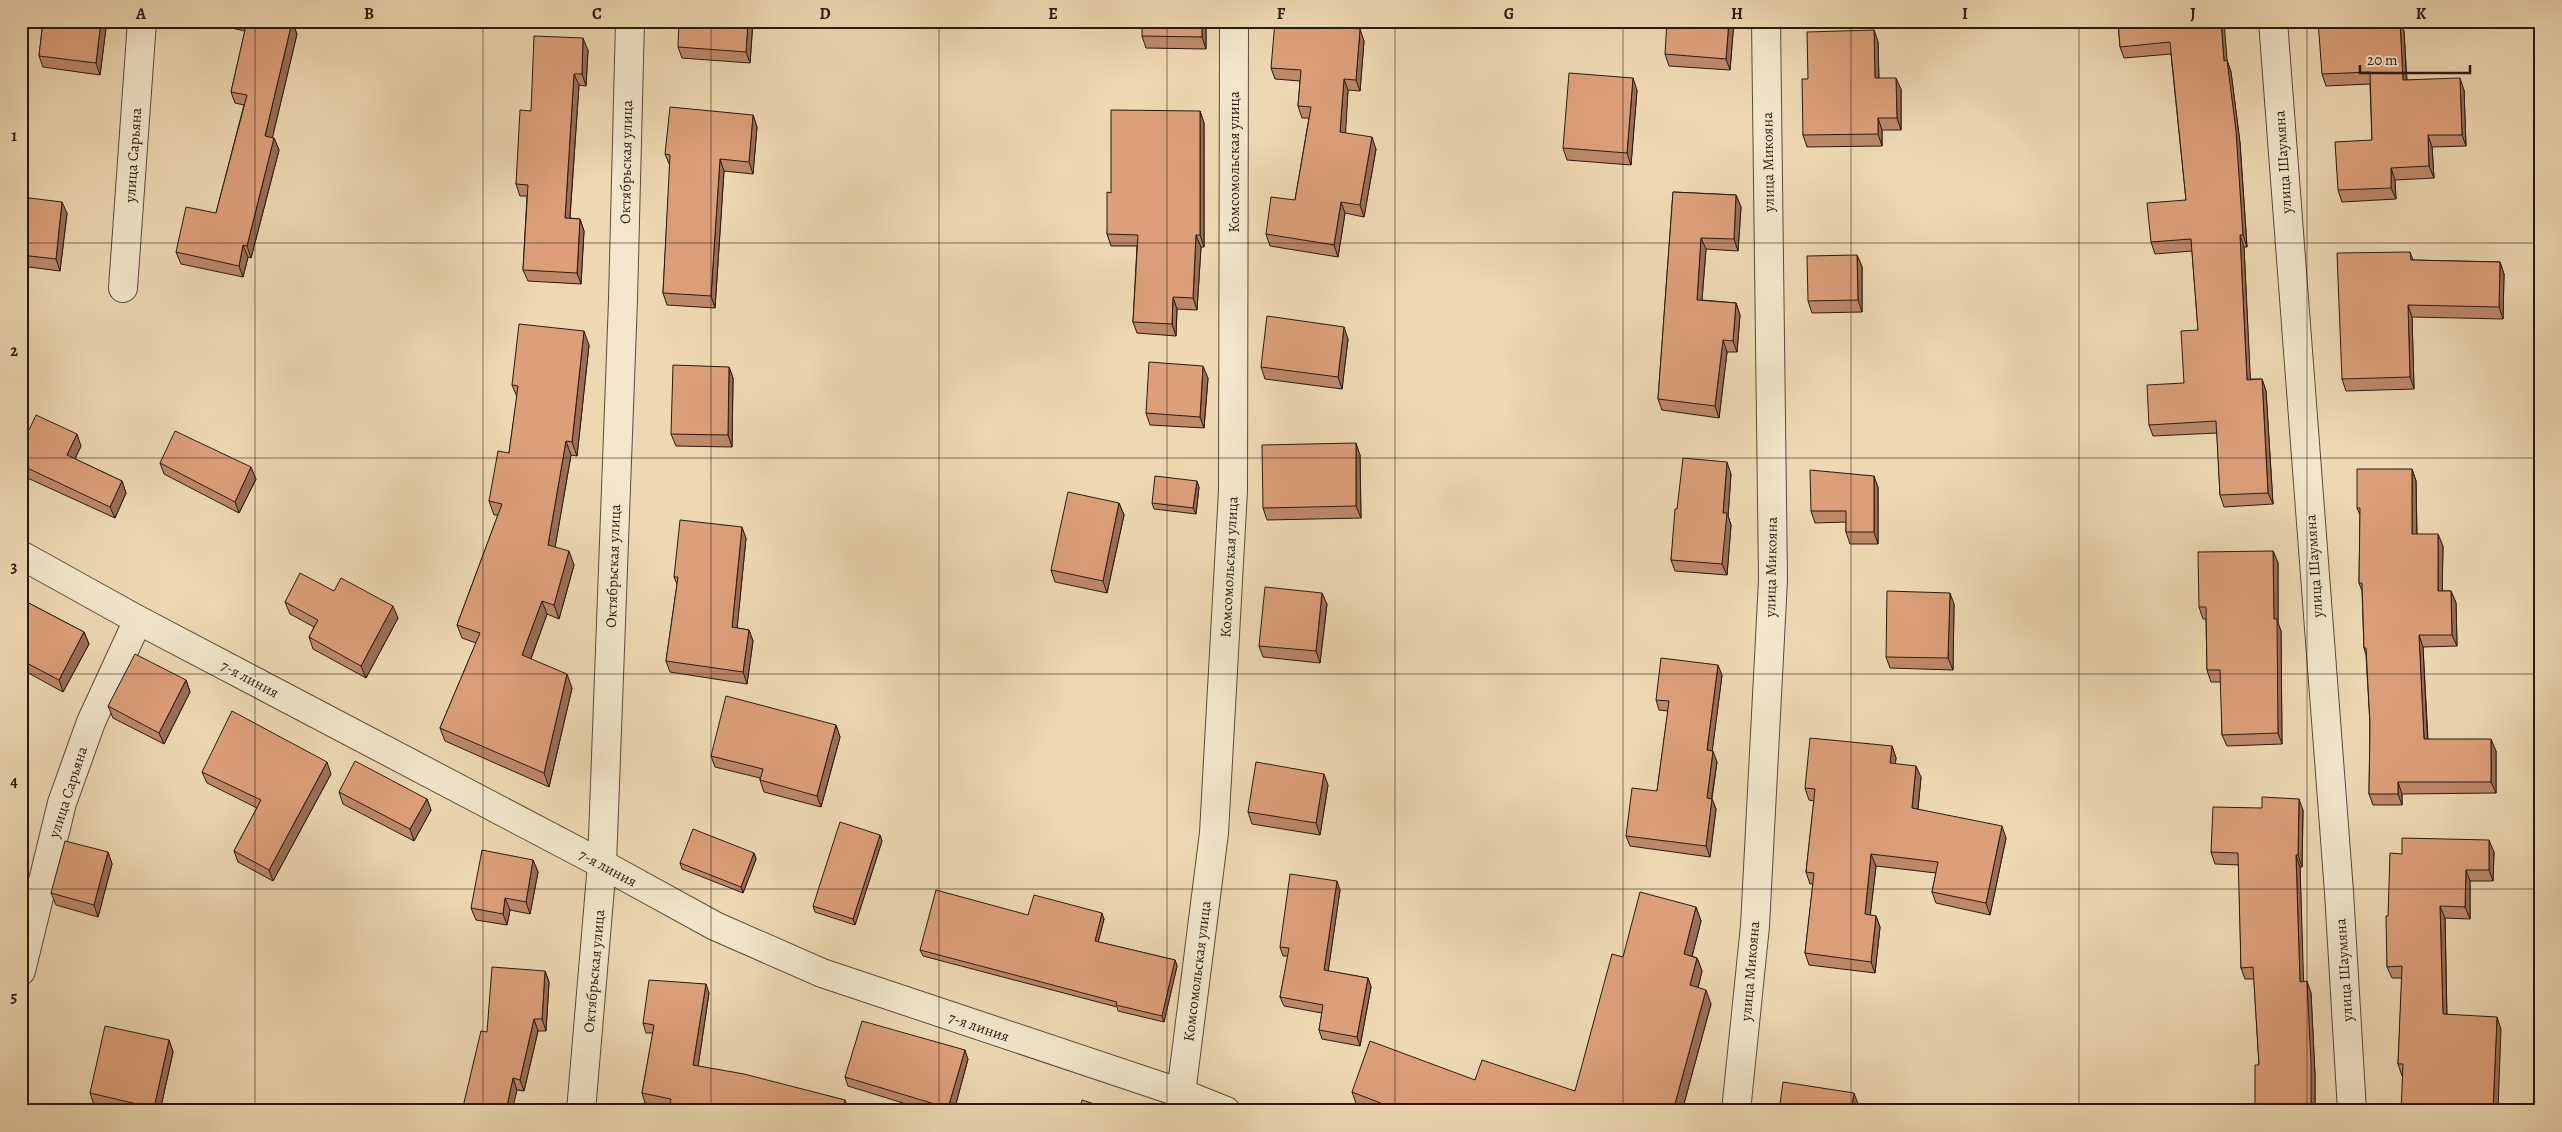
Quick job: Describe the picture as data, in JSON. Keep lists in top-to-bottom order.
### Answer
{
  "streets": {
    "street": [
      "улица Сарьяна",
      "Октябрьская улица",
      "Комсомольская улица",
      "улица Микояна",
      "улица Шаумяна",
      "7-я линия"
    ]
  },
  "crossings": [
    ["улица Сарьяна", "7-я линия"],
    ["Октябрьская улица", "7-я линия"],
    ["Комсомольская улица", "7-я линия"]
  ],
  "scale_bar": "20 m",
  "grid": {
    "columns": [
      "A",
      "B",
      "C",
      "D",
      "E",
      "F",
      "G",
      "H",
      "I",
      "J",
      "K"
    ],
    "rows": [
      "1",
      "2",
      "3",
      "4",
      "5"
    ]
  }
}
